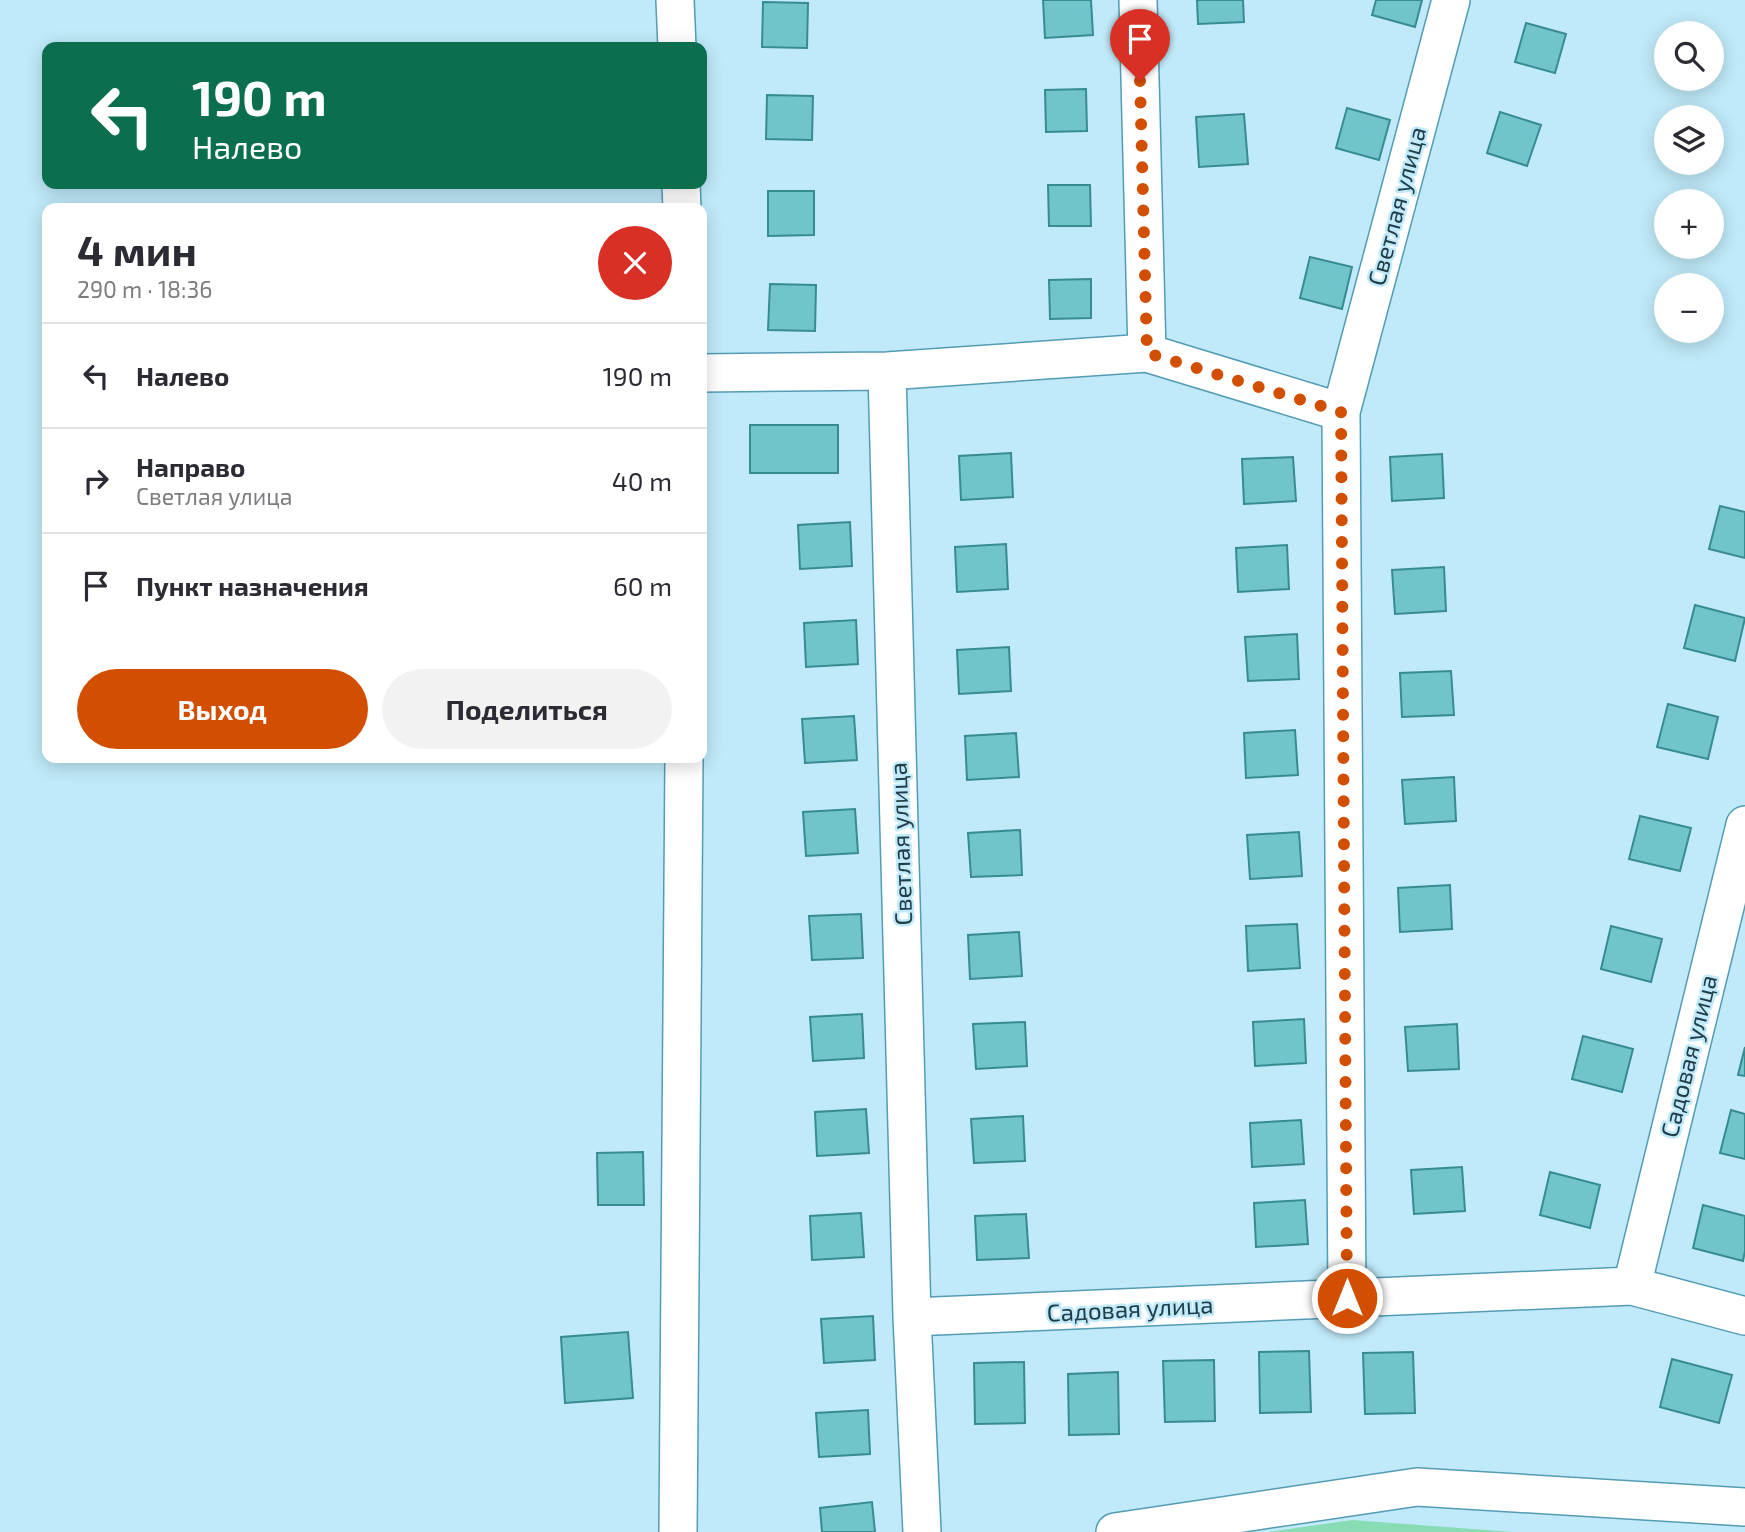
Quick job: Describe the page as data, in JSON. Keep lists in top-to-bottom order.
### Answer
{
  "streets": {
    "street": ["Светлая улица", "Садовая улица"]
  },
  "crossings": [
    ["Светлая улица", "Садовая улица"]
  ],
  "page": {
    "map_buttons": ["+", "−"],
    "turn": ["190 m", "Налево"],
    "heading": ["4 мин", "290 m · 18:36"],
    "list": [
      {
        "name": "Налево",
        "value": "190 m"
      },
      {
        "name": "Направо",
        "note": "Светлая улица",
        "value": "40 m"
      },
      {
        "name": "Пункт назначения",
        "value": "60 m"
      }
    ],
    "buttons": ["Выход", "Поделиться"]
  }
}
